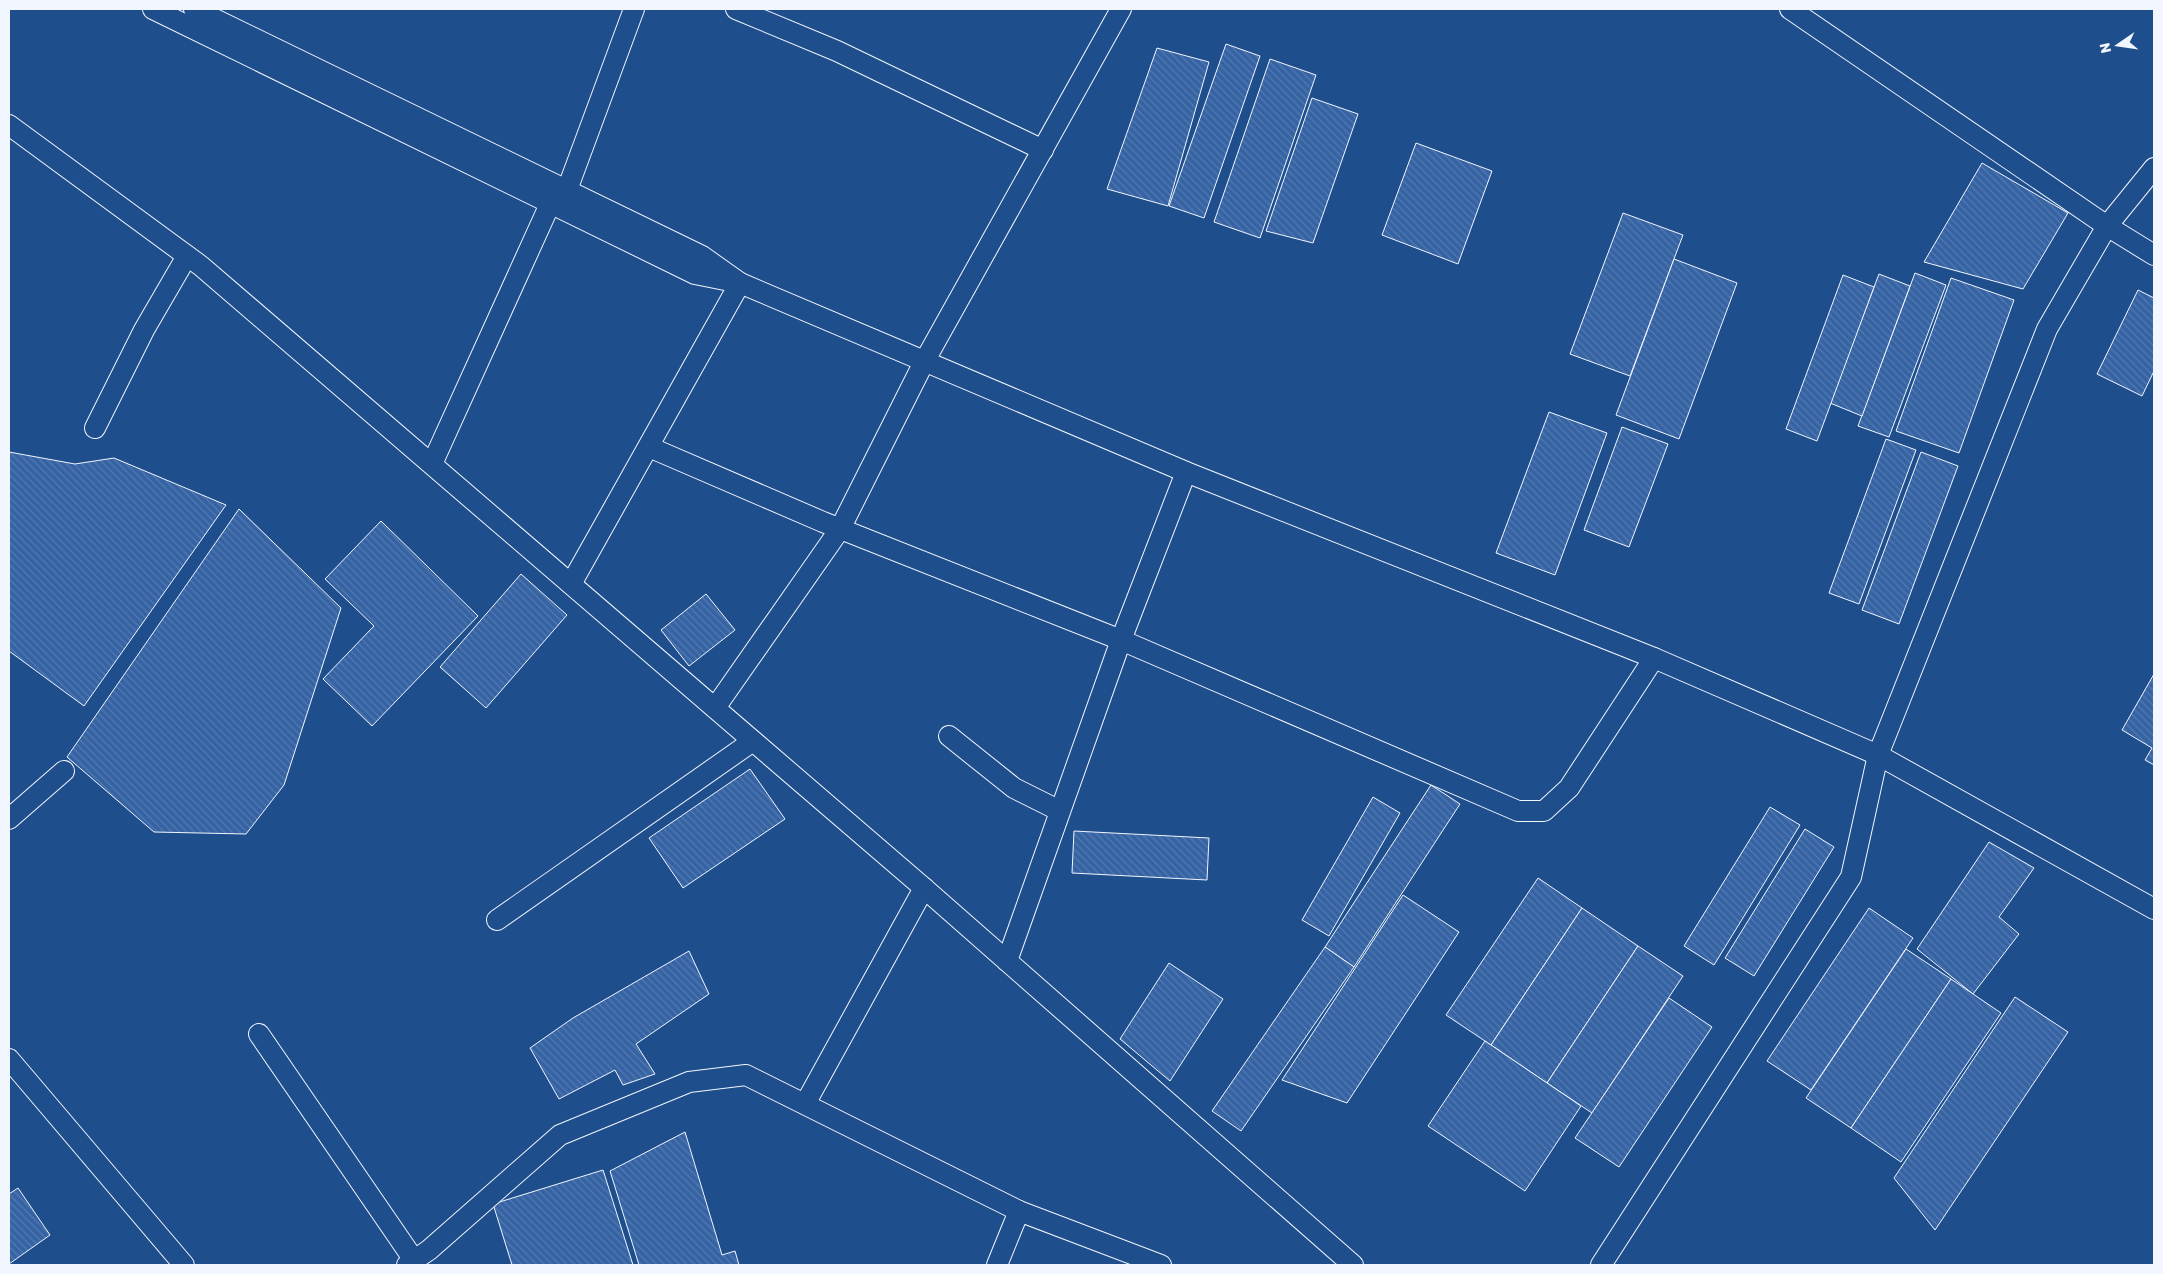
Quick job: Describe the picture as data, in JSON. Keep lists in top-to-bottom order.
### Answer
{
  "north": "left"
}
